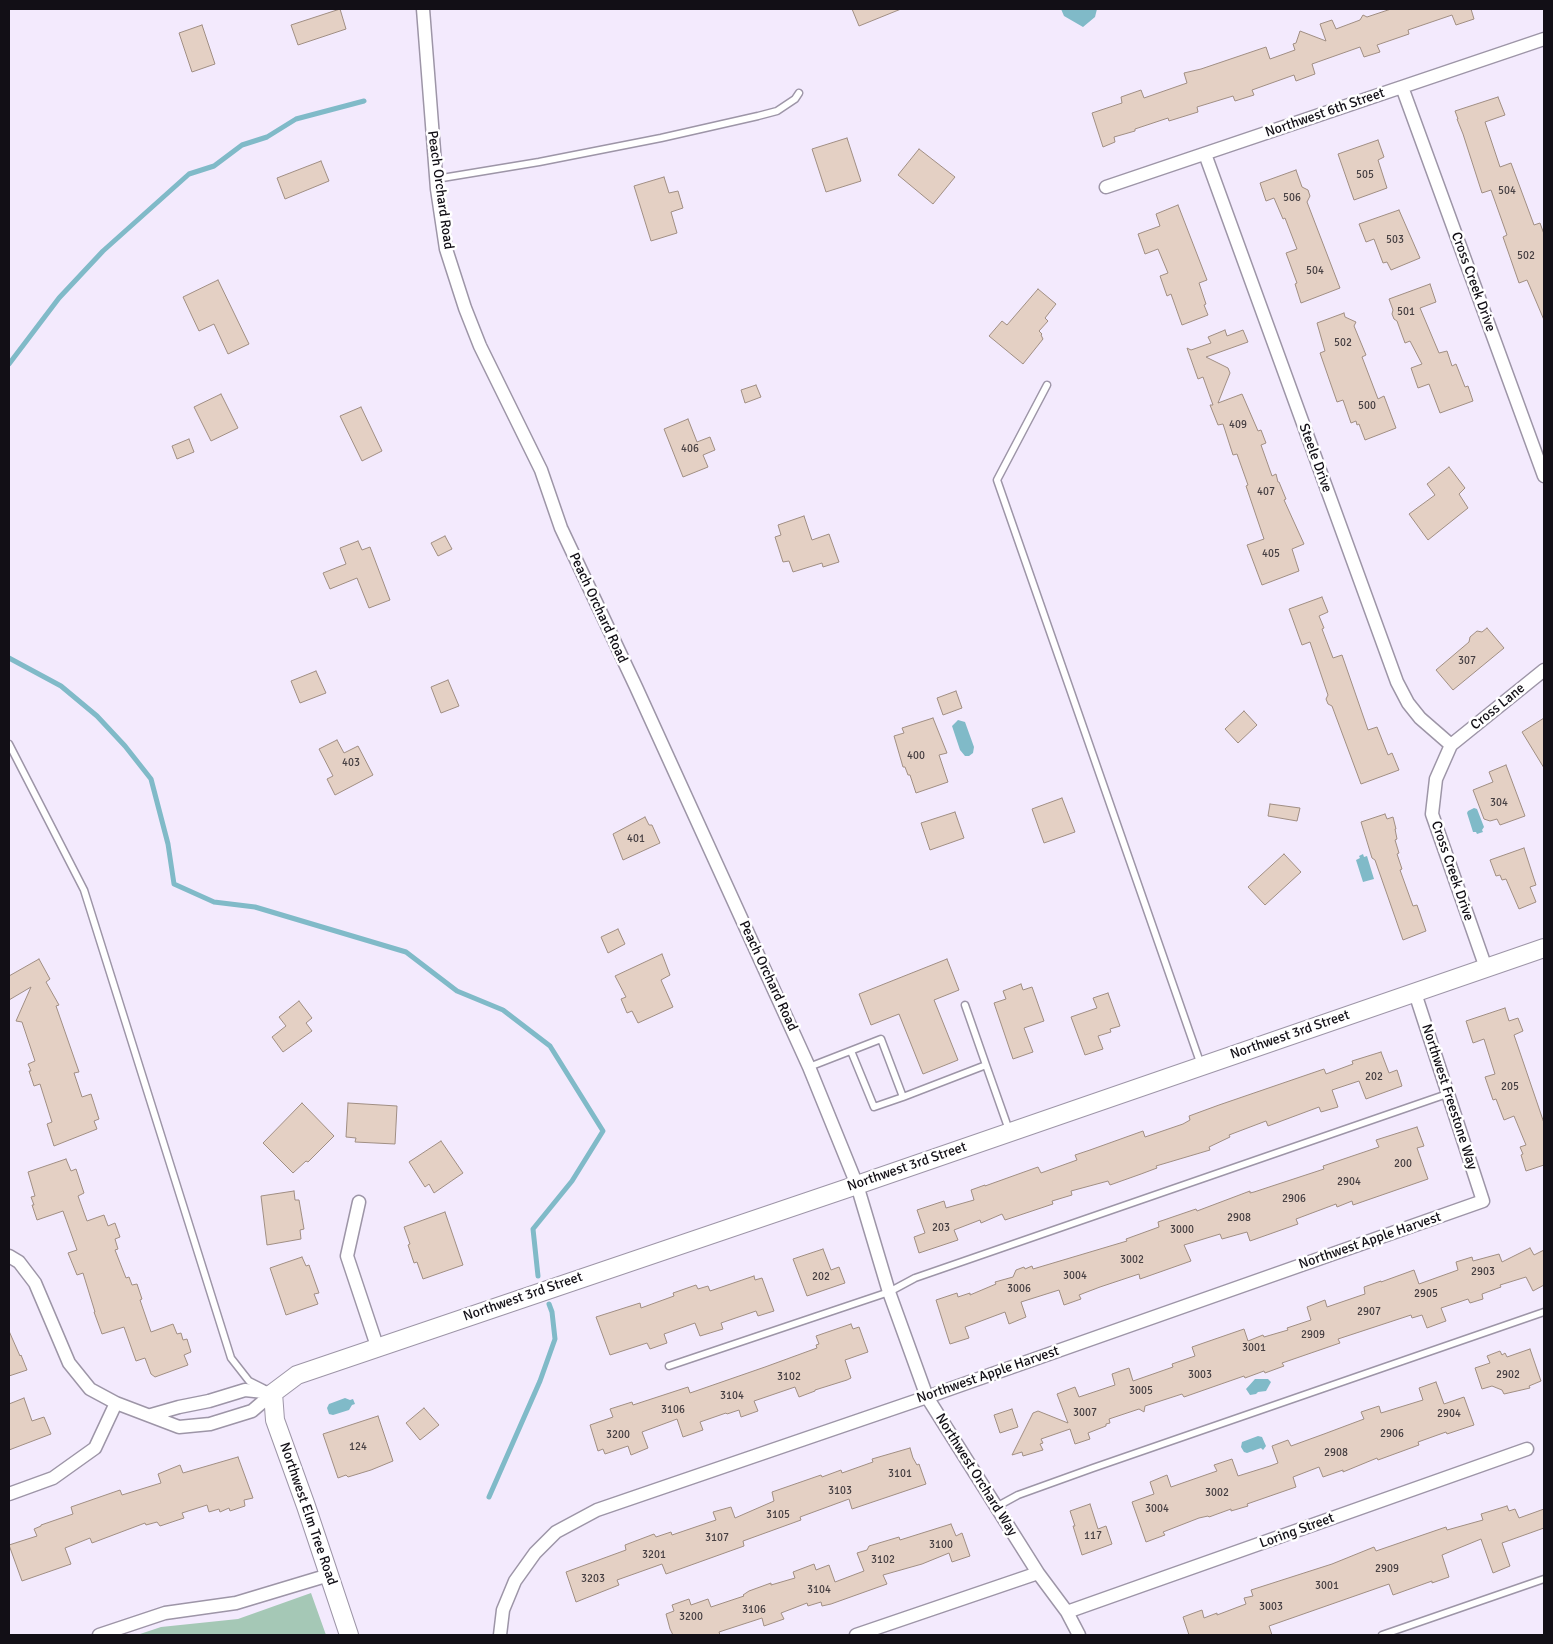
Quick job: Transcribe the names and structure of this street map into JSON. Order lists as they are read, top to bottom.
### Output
{
  "streets": {
    "street": [
      "Northwest 6th Street",
      "Peach Orchard Road",
      "Cross Creek Drive",
      "Steele Drive",
      "Cross Lane",
      "Northwest 3rd Street",
      "Northwest Freestone Way",
      "Northwest Apple Harvest",
      "Northwest Orchard Way",
      "Northwest Elm Tree Road",
      "Loring Street"
    ]
  },
  "crossings": [
    ["Northwest 6th Street", "Cross Creek Drive"],
    ["Northwest 6th Street", "Steele Drive"],
    ["Peach Orchard Road", "Northwest 3rd Street"],
    ["Peach Orchard Road", "Northwest Orchard Way"],
    ["Cross Creek Drive", "Steele Drive"],
    ["Cross Creek Drive", "Cross Lane"],
    ["Cross Creek Drive", "Northwest 3rd Street"],
    ["Steele Drive", "Cross Lane"],
    ["Northwest 3rd Street", "Northwest Freestone Way"],
    ["Northwest 3rd Street", "Northwest Orchard Way"],
    ["Northwest 3rd Street", "Northwest Elm Tree Road"],
    ["Northwest Freestone Way", "Northwest Apple Harvest"],
    ["Northwest Apple Harvest", "Northwest Orchard Way"],
    ["Northwest Orchard Way", "Loring Street"]
  ],
  "house_numbers": [
    "505",
    "504",
    "506",
    "503",
    "502",
    "504",
    "501",
    "502",
    "500",
    "409",
    "406",
    "407",
    "405",
    "307",
    "400",
    "403",
    "304",
    "401",
    "202",
    "205",
    "200",
    "2904",
    "2906",
    "2908",
    "203",
    "3000",
    "3002",
    "2903",
    "3004",
    "202",
    "3006",
    "2905",
    "2907",
    "2909",
    "3001",
    "3003",
    "2902",
    "3102",
    "3005",
    "3104",
    "3106",
    "3007",
    "2904",
    "2906",
    "3200",
    "124",
    "2908",
    "3101",
    "3103",
    "3002",
    "3004",
    "3105",
    "117",
    "3107",
    "3100",
    "3201",
    "3102",
    "2909",
    "3203",
    "3001",
    "3104",
    "3003",
    "3106",
    "3200"
  ]
}
